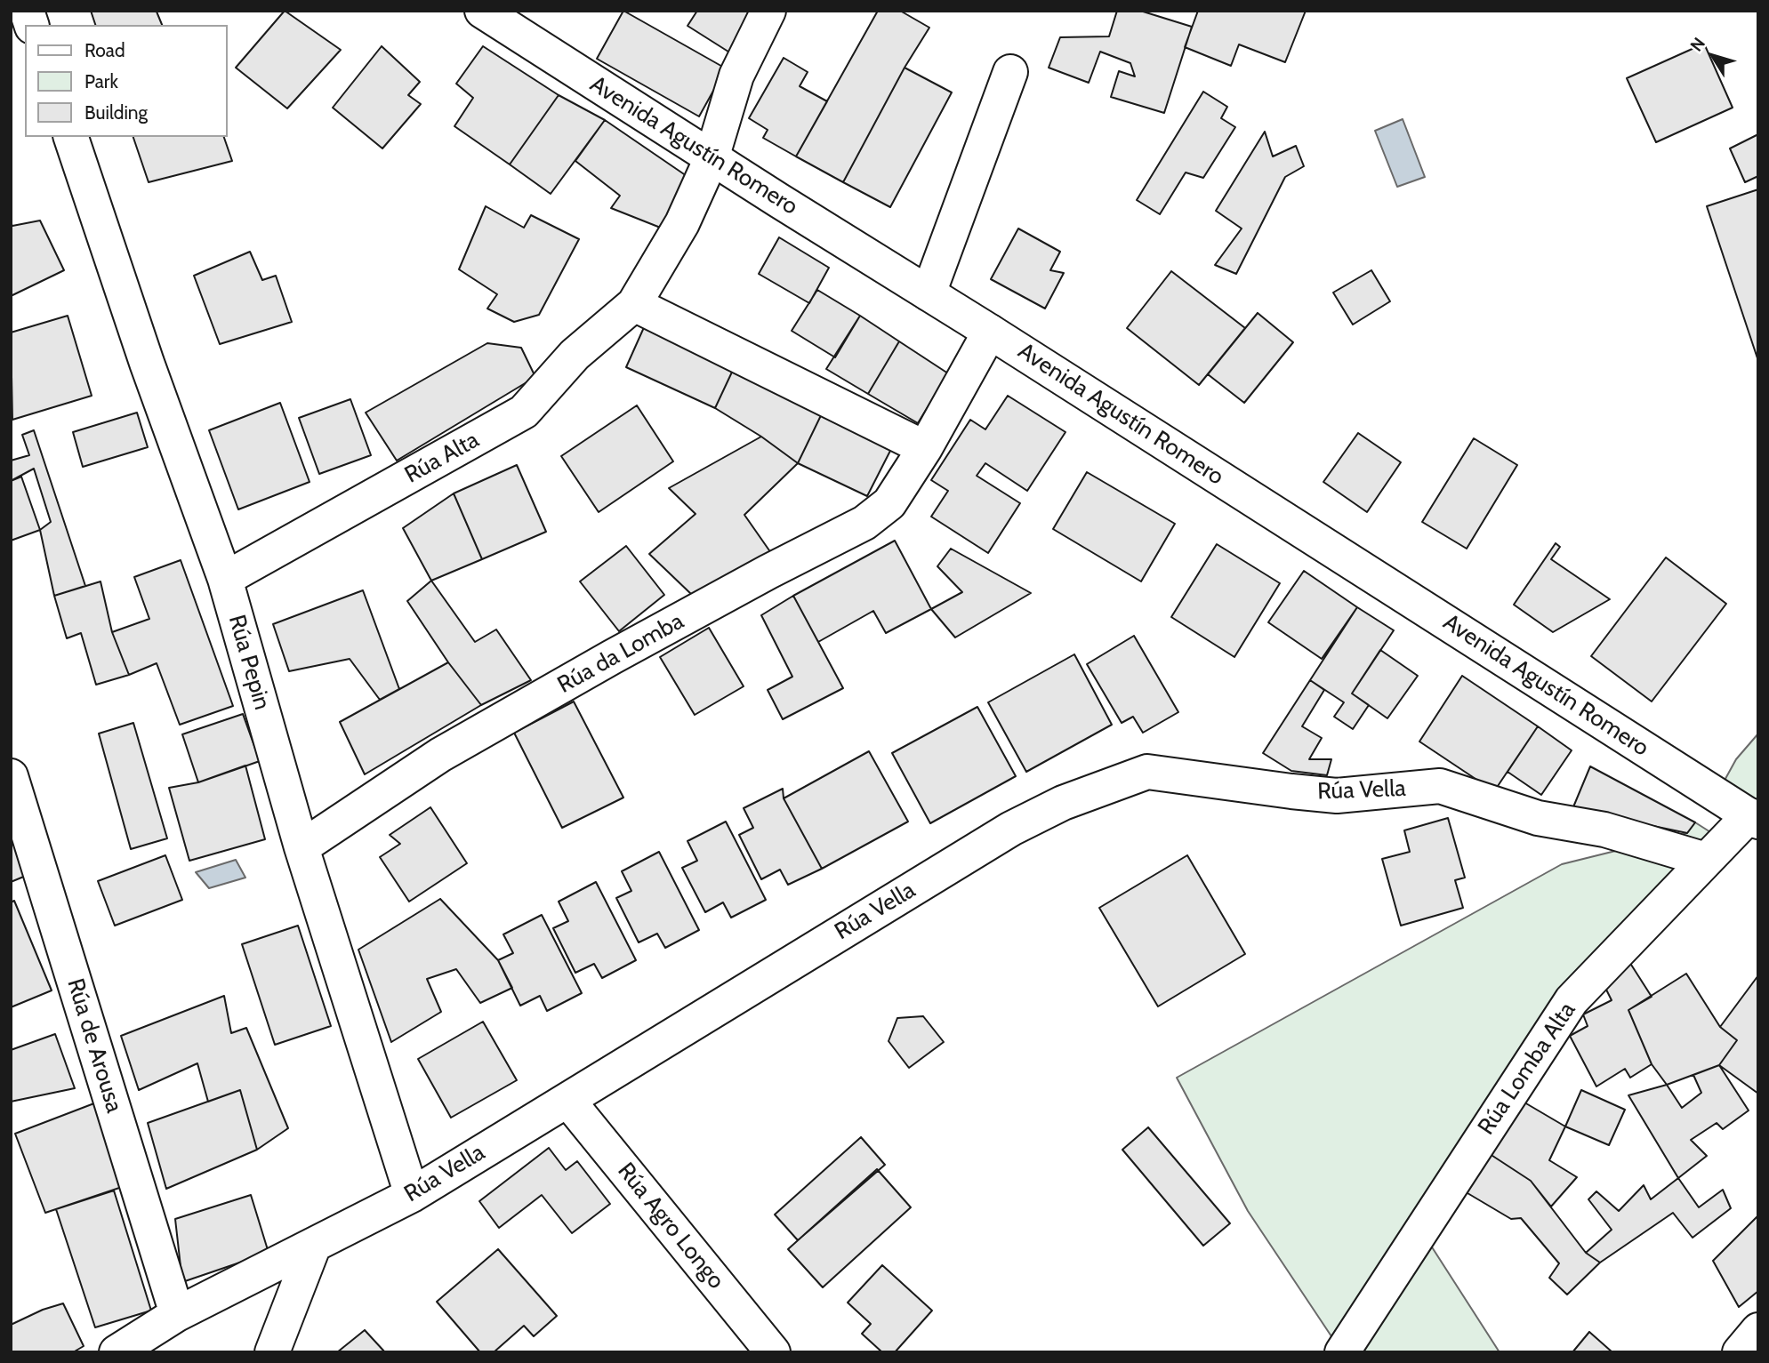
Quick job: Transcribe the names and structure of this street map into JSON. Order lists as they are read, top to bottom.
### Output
{
  "streets": {
    "street": [
      "Avenida Agustín Romero",
      "Rúa Alta",
      "Rúa da Lomba",
      "Rúa Pepin",
      "Rúa Vella",
      "Rúa de Arousa",
      "Rúa Lomba Alta",
      "Rúa Agro Longo"
    ]
  },
  "crossings": [
    ["Avenida Agustín Romero", "Rúa da Lomba"],
    ["Avenida Agustín Romero", "Rúa Lomba Alta"],
    ["Rúa Alta", "Rúa Pepin"],
    ["Rúa da Lomba", "Rúa Pepin"],
    ["Rúa Pepin", "Rúa Vella"],
    ["Rúa Vella", "Rúa de Arousa"],
    ["Rúa Vella", "Rúa Lomba Alta"],
    ["Rúa Vella", "Rúa Agro Longo"]
  ],
  "legend": ["Road", "Park", "Building"],
  "north": "top left"
}
